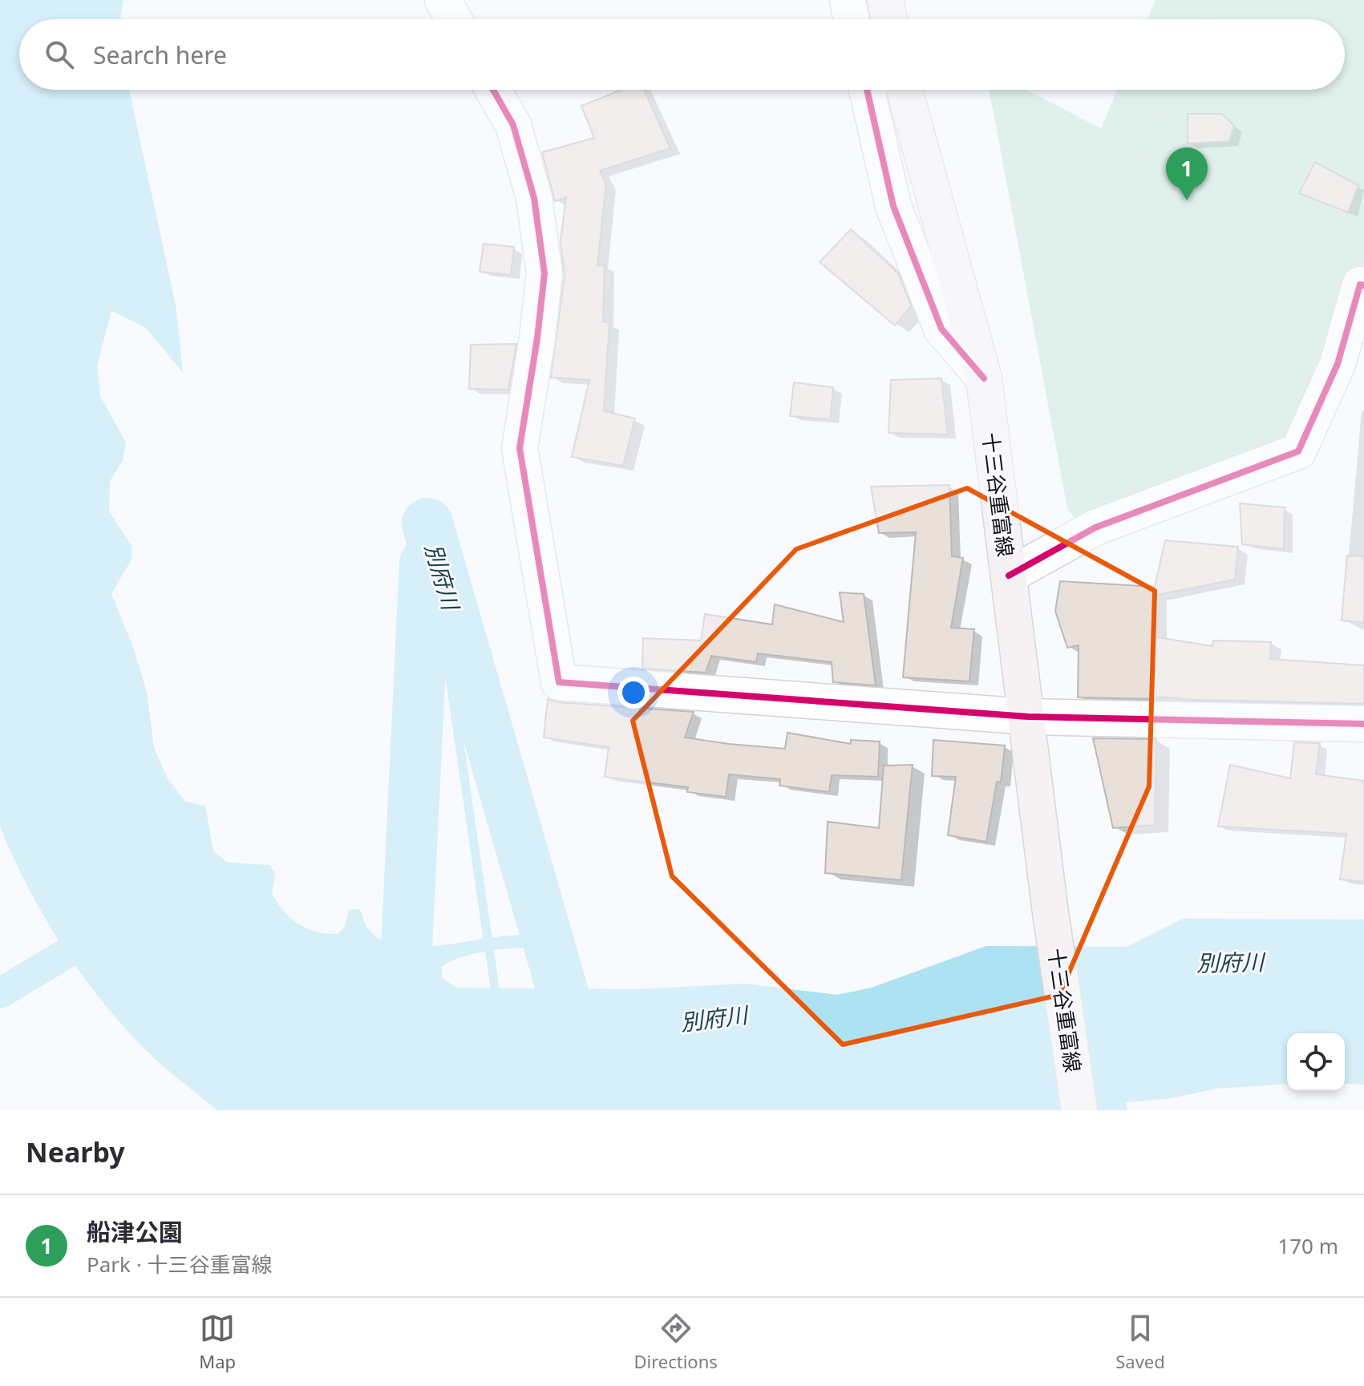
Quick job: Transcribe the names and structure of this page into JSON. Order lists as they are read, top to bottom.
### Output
{
  "streets": {
    "main road": ["十三谷重富線"]
  },
  "water": ["別府川"],
  "page": {
    "search": "Search here",
    "pins": "1",
    "heading": "Nearby",
    "list": [
      {
        "mark": "1",
        "name": "船津公園",
        "note": "Park · 十三谷重富線",
        "value": "170 m"
      }
    ],
    "nav": ["Map", "Directions", "Saved"]
  }
}
